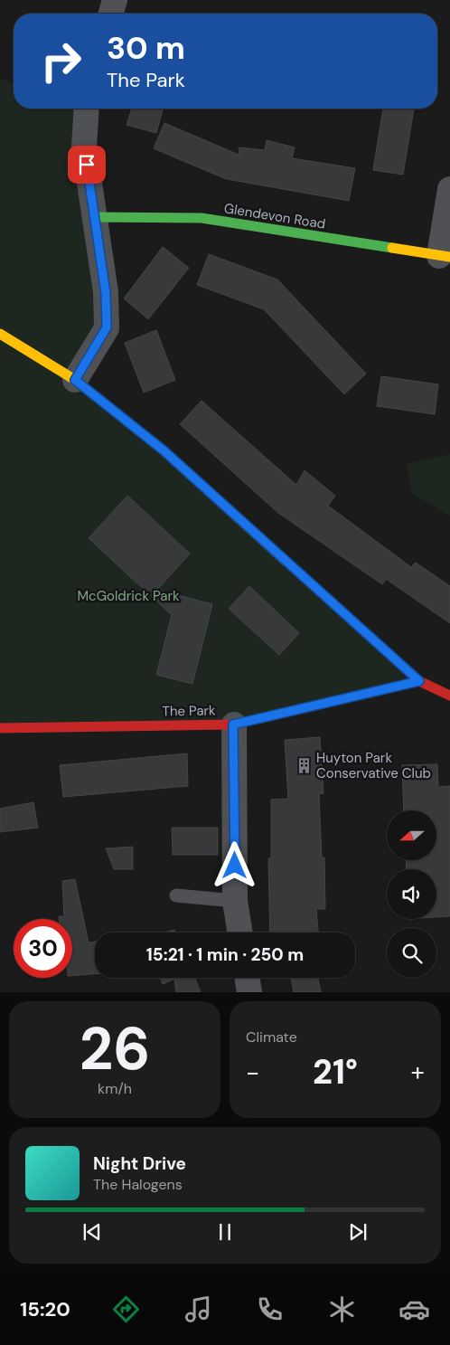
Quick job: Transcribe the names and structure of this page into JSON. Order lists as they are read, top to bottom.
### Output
{
  "streets": {
    "street": ["Glendevon Road", "The Park"]
  },
  "parks": ["McGoldrick Park"],
  "places": {
    "building": ["Huyton Park Conservative Club"]
  },
  "north": "left",
  "page": {
    "turn": ["30 m", "The Park"],
    "limit": "30",
    "trip": "15:21 · 1 min · 250 m",
    "tile": [
      ["26", "km/h"],
      "Climate"
    ],
    "heat": ["−", "21°", "+"],
    "song": ["Night Drive", "The Halogens"],
    "tabs": "15:20"
  }
}
